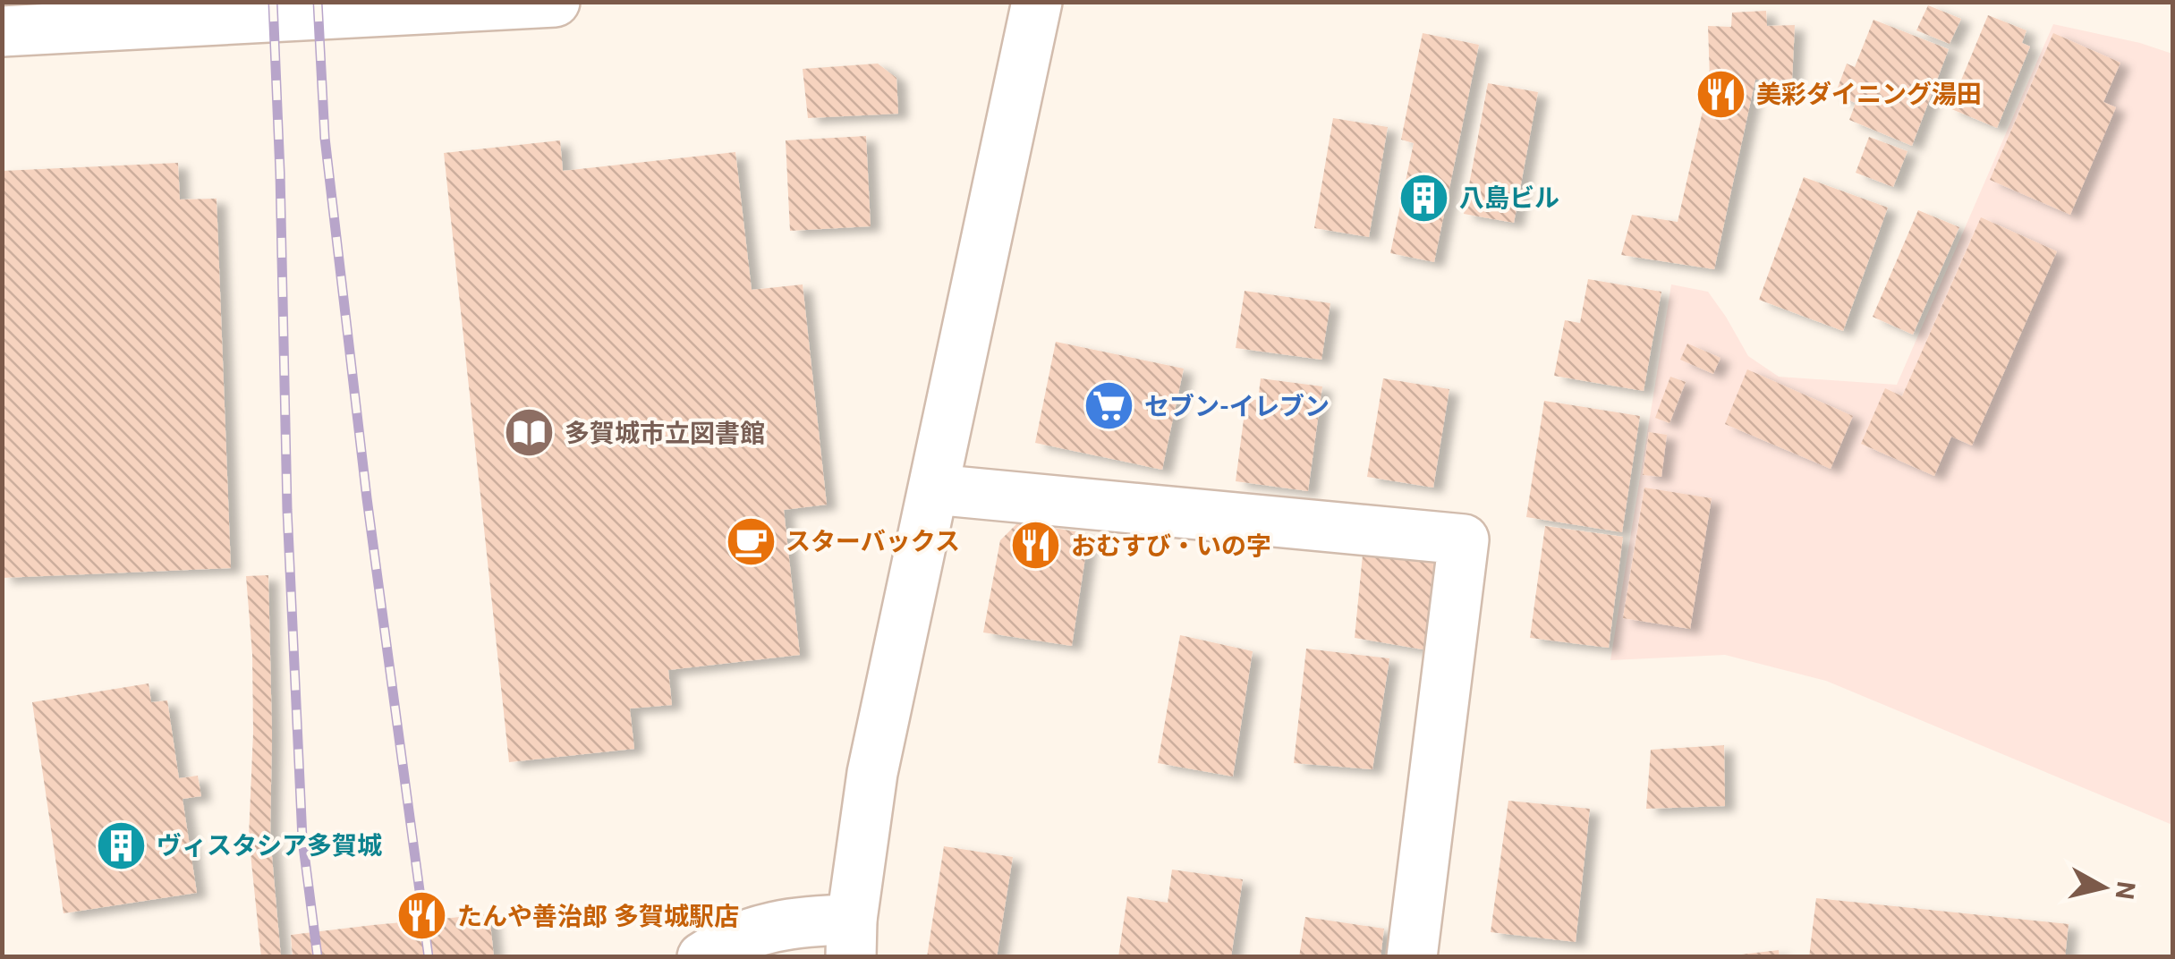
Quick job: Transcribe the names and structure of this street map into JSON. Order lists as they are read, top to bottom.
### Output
{
  "places": {
    "restaurant": ["美彩ダイニング湯田", "おむすび・いの字", "たんや善治郎 多賀城駅店"],
    "building": ["八島ビル", "ヴィスタシア多賀城"],
    "supermarket": ["セブン-イレブン"],
    "library": ["多賀城市立図書館"],
    "cafe": ["スターバックス"]
  },
  "north": "right"
}
